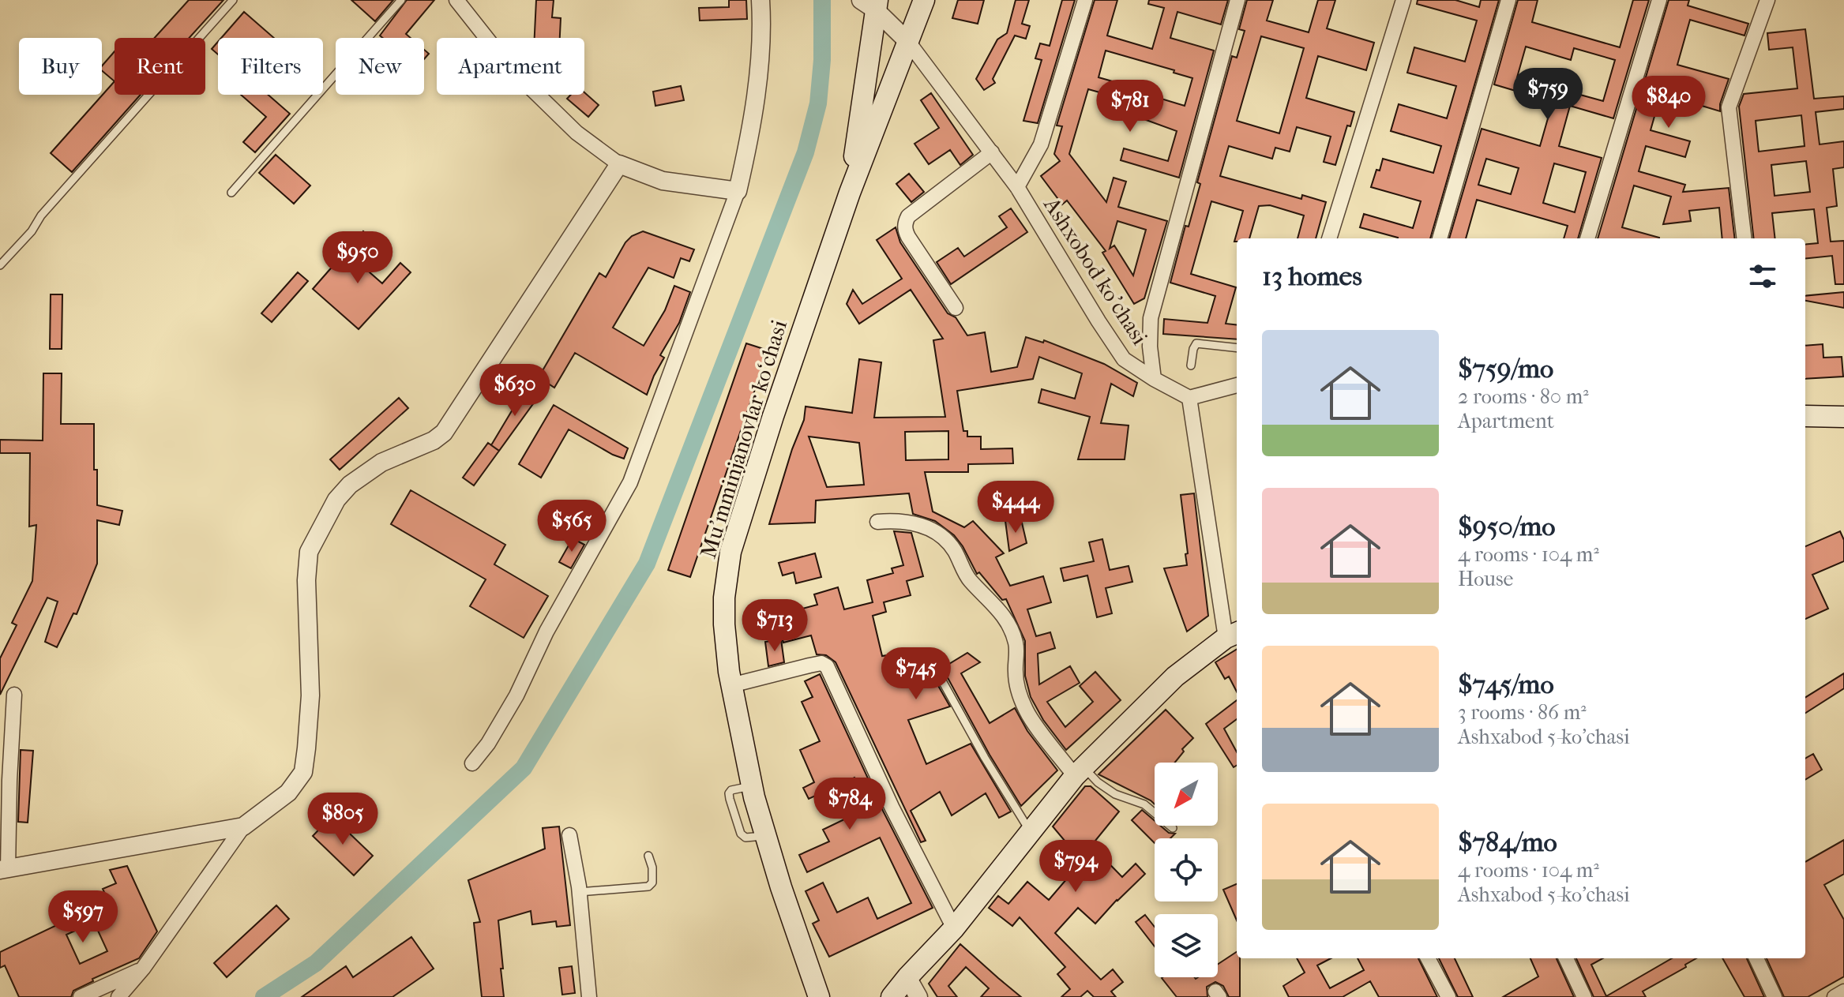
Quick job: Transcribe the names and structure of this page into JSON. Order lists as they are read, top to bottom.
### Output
{
  "streets": {
    "main road": ["Mu’mminjanovlar ko‘chasi"],
    "street": ["Ashxobod ko'chasi"]
  },
  "crossings": [
    ["Ashxobod ko'chasi", "Mu’mminjanovlar ko‘chasi"]
  ],
  "north": "bottom left",
  "page": {
    "chip": [
      "Buy",
      "Rent",
      "Filters",
      "New",
      "Apartment"
    ],
    "price": [
      "$759",
      "$840",
      "$781",
      "$950",
      "$630",
      "$444",
      "$565",
      "$713",
      "$745",
      "$784",
      "$805",
      "$794",
      "$597"
    ],
    "heading": "13 homes",
    "list": [
      {
        "name": "$759/mo",
        "note": "2 rooms · 80 m² · Apartment"
      },
      {
        "name": "$950/mo",
        "note": "4 rooms · 104 m² · House"
      },
      {
        "name": "$745/mo",
        "note": "3 rooms · 86 m² · Ashxabod 5-ko'chasi"
      },
      {
        "name": "$784/mo",
        "note": "4 rooms · 104 m² · Ashxabod 5-ko'chasi"
      }
    ]
  }
}
